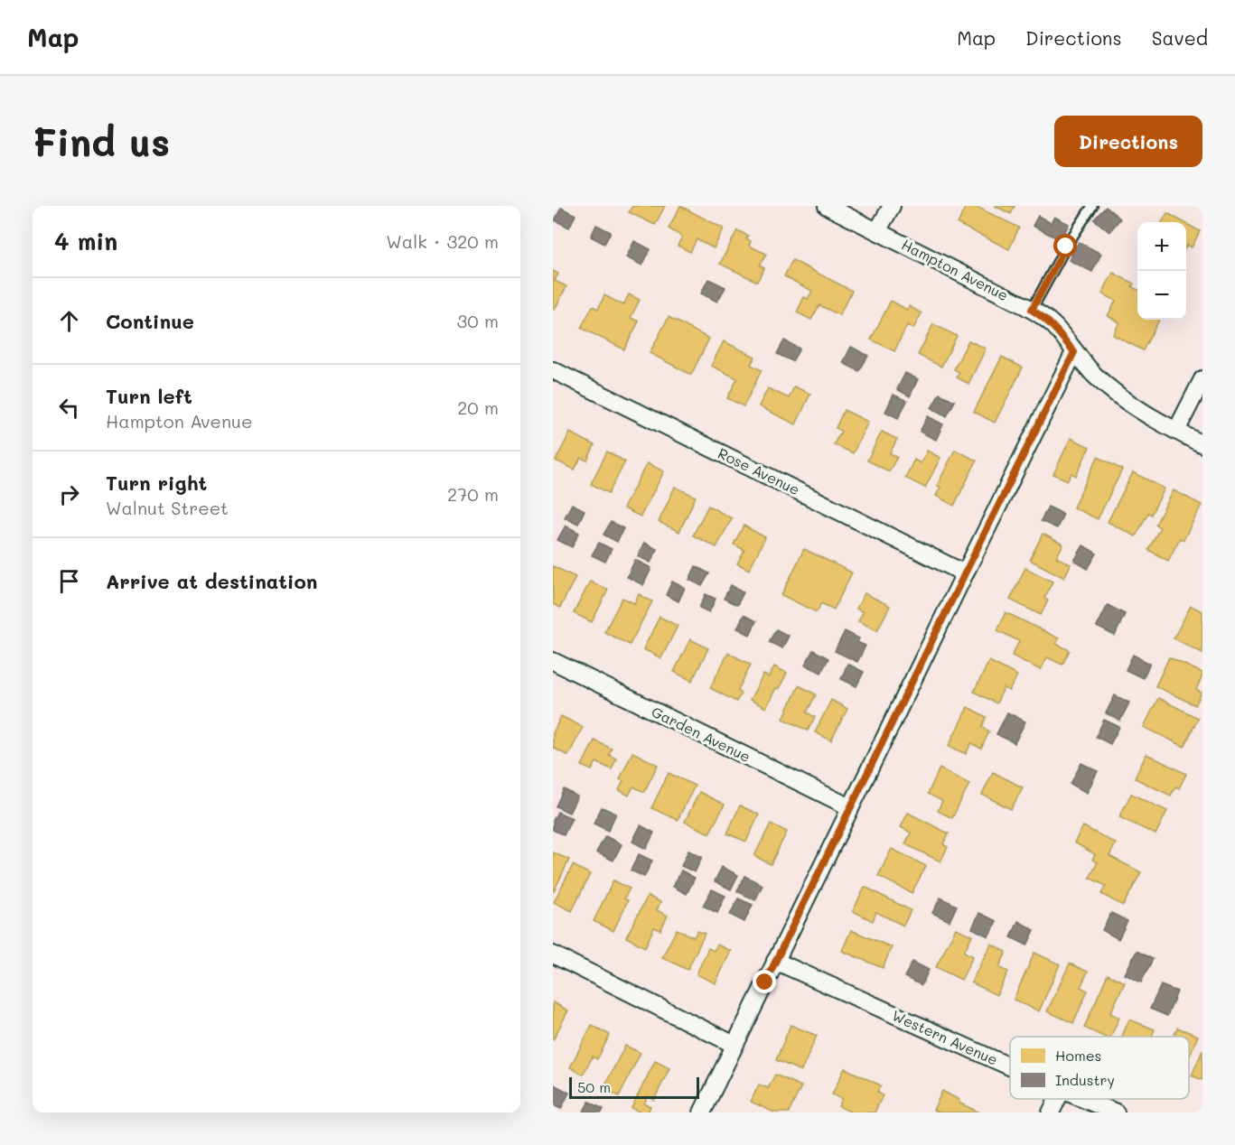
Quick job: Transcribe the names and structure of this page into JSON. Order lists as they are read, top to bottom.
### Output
{
  "streets": {
    "street": [
      "Hampton Avenue",
      "Rose Avenue",
      "Garden Avenue",
      "Western Avenue"
    ]
  },
  "legend": ["Homes", "Industry"],
  "scale_bar": "50 m",
  "page": {
    "header": "Map",
    "nav": ["Map", "Directions", "Saved"],
    "buttons": "Directions",
    "title": "Find us",
    "heading": ["4 min", "Walk · 320 m"],
    "map_buttons": ["+", "−"],
    "list": [
      ["Continue", "30 m"],
      ["Turn left", "Hampton Avenue", "20 m"],
      ["Turn right", "Walnut Street", "270 m"],
      "Arrive at destination"
    ],
    "scale": "50 m"
  }
}
